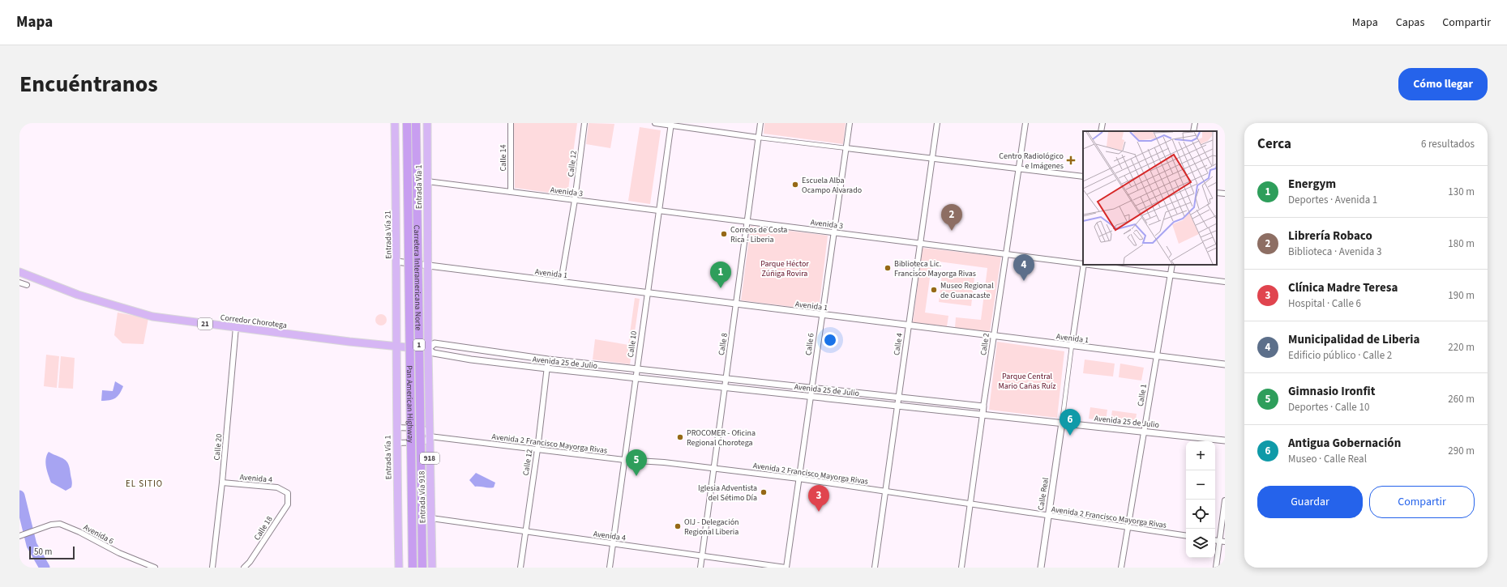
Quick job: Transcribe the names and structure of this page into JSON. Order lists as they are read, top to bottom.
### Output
{
  "streets": {
    "highway": ["Carretera Interamericana Norte", "1", "Pan American Highway"],
    "main road": [
      "Entrada Vía 1",
      "Entrada Vía 21",
      "Corredor Chorotega",
      "21",
      "Avenida 25 de Julio",
      "918",
      "Entrada Vía 918"
    ],
    "street": [
      "Calle 14",
      "Calle 12",
      "Avenida 3",
      "Avenida 1",
      "Calle 10",
      "Calle 8",
      "Calle 6",
      "Calle 4",
      "Calle 2",
      "Calle 1",
      "Avenida 2 Francisco Mayorga Rivas",
      "Calle 20",
      "Avenida 4",
      "Calle Real",
      "Calle 18",
      "Avenida 6"
    ]
  },
  "crossings": [
    ["Calle 14", "Avenida 3"],
    ["Calle 12", "Avenida 3"],
    ["Calle 12", "Avenida 1"],
    ["Calle 12", "Avenida 25 de Julio"],
    ["Calle 12", "Avenida 2 Francisco Mayorga Rivas"],
    ["Calle 12", "Avenida 4"],
    ["Entrada Vía 1", "Avenida 3"],
    ["Entrada Vía 1", "Entrada Vía 21"],
    ["Entrada Vía 1", "Avenida 1"],
    ["Entrada Vía 1", "Corredor Chorotega"],
    ["Entrada Vía 1", "Avenida 25 de Julio"],
    ["Entrada Vía 1", "Entrada Vía 918"],
    ["Avenida 3", "Calle 10"],
    ["Avenida 3", "Calle 8"],
    ["Avenida 3", "Calle 6"],
    ["Avenida 3", "Calle 4"],
    ["Avenida 3", "Calle 2"],
    ["Avenida 3", "Calle 1"],
    ["Entrada Vía 21", "Avenida 1"],
    ["Entrada Vía 21", "Corredor Chorotega"],
    ["Entrada Vía 21", "Avenida 25 de Julio"],
    ["Avenida 1", "Calle 10"],
    ["Avenida 1", "Calle 8"],
    ["Avenida 1", "Calle 6"],
    ["Avenida 1", "Calle 4"],
    ["Avenida 1", "Calle 2"],
    ["Avenida 1", "Calle 1"],
    ["Corredor Chorotega", "Avenida 25 de Julio"],
    ["Corredor Chorotega", "Calle 20"],
    ["Calle 10", "Avenida 25 de Julio"],
    ["Calle 10", "Avenida 2 Francisco Mayorga Rivas"],
    ["Calle 10", "Avenida 4"],
    ["Calle 8", "Avenida 25 de Julio"],
    ["Calle 8", "Avenida 2 Francisco Mayorga Rivas"],
    ["Calle 8", "Avenida 4"],
    ["Calle 6", "Avenida 25 de Julio"],
    ["Calle 6", "Avenida 2 Francisco Mayorga Rivas"],
    ["Calle 6", "Avenida 4"],
    ["Calle 4", "Avenida 25 de Julio"],
    ["Calle 4", "Avenida 2 Francisco Mayorga Rivas"],
    ["Calle 2", "Avenida 25 de Julio"],
    ["Calle 2", "Avenida 2 Francisco Mayorga Rivas"],
    ["Avenida 25 de Julio", "Calle 1"],
    ["Avenida 25 de Julio", "Calle Real"],
    ["Avenida 25 de Julio", "Entrada Vía 918"],
    ["Calle 1", "Avenida 2 Francisco Mayorga Rivas"],
    ["Avenida 2 Francisco Mayorga Rivas", "Calle Real"],
    ["Avenida 2 Francisco Mayorga Rivas", "Entrada Vía 918"],
    ["Calle 20", "Avenida 4"],
    ["Avenida 4", "Entrada Vía 918"],
    ["Avenida 4", "Calle 18"]
  ],
  "districts": ["EL SITIO"],
  "parks": ["Parque Héctor Zúñiga Rovira", "Parque Central Mario Cañas Ruíz"],
  "places": {
    "health": ["Centro Radiológico e Imágenes"],
    "other": [
      "Escuela Alba Ocampo Alvarado",
      "Correos de Costa Rica - Liberia",
      "Biblioteca Lic. Francisco Mayorga Rivas",
      "Museo Regional de Guanacaste",
      "PROCOMER - Oficina Regional Chorotega",
      "Iglesia Adventista del Sétimo Día",
      "OIJ - Delegación Regional Liberia"
    ]
  },
  "scale_bar": "50 m",
  "page": {
    "header": "Mapa",
    "nav": ["Mapa", "Capas", "Compartir"],
    "title": "Encuéntranos",
    "buttons": [
      "Cómo llegar",
      ["Guardar", "Compartir"]
    ],
    "heading": ["Cerca", "6 resultados"],
    "list": [
      {
        "mark": "1",
        "name": "Energym",
        "note": "Deportes · Avenida 1",
        "value": "130 m"
      },
      {
        "mark": "2",
        "name": "Librería Robaco",
        "note": "Biblioteca · Avenida 3",
        "value": "180 m"
      },
      {
        "mark": "3",
        "name": "Clínica Madre Teresa",
        "note": "Hospital · Calle 6",
        "value": "190 m"
      },
      {
        "mark": "4",
        "name": "Municipalidad de Liberia",
        "note": "Edificio público · Calle 2",
        "value": "220 m"
      },
      {
        "mark": "5",
        "name": "Gimnasio Ironfit",
        "note": "Deportes · Calle 10",
        "value": "260 m"
      },
      {
        "mark": "6",
        "name": "Antigua Gobernación",
        "note": "Museo · Calle Real",
        "value": "290 m"
      }
    ],
    "pins": [
      "2",
      "4",
      "1",
      "6",
      "5",
      "3"
    ],
    "map_buttons": ["+", "−"],
    "scale": "50 m"
  }
}
